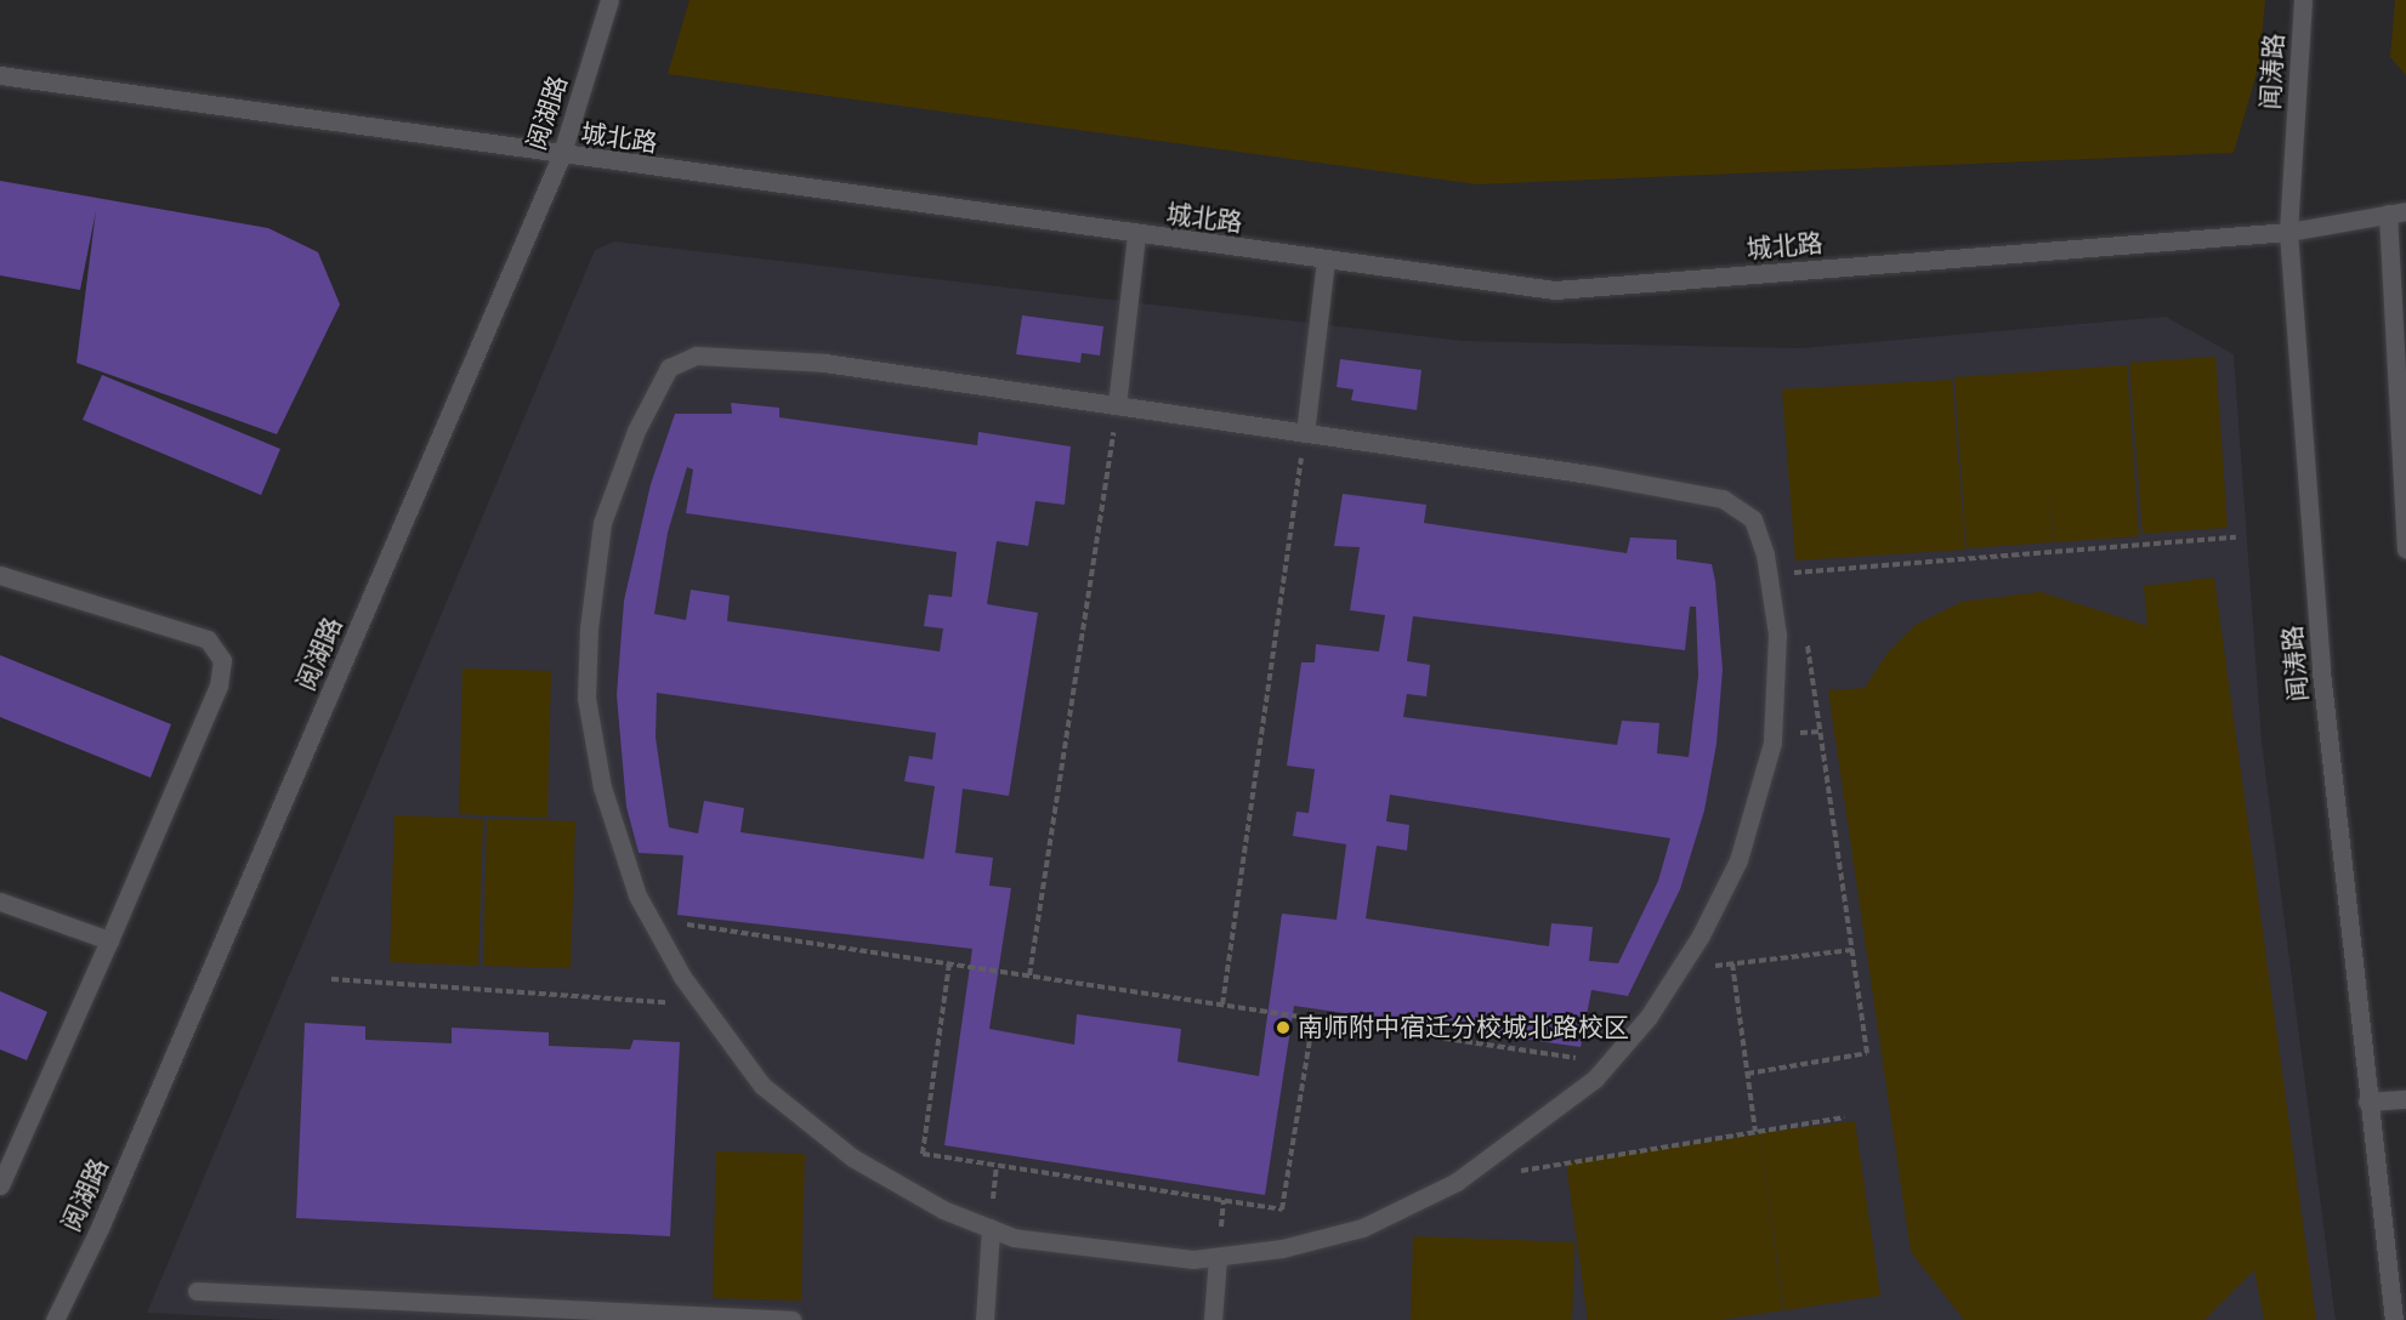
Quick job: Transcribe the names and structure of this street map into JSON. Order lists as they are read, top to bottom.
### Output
{
  "streets": {
    "street": ["闻涛路", "阅湖路", "城北路"]
  },
  "crossings": [
    ["闻涛路", "城北路"],
    ["阅湖路", "城北路"]
  ],
  "places": ["南师附中宿迁分校城北路校区"]
}
